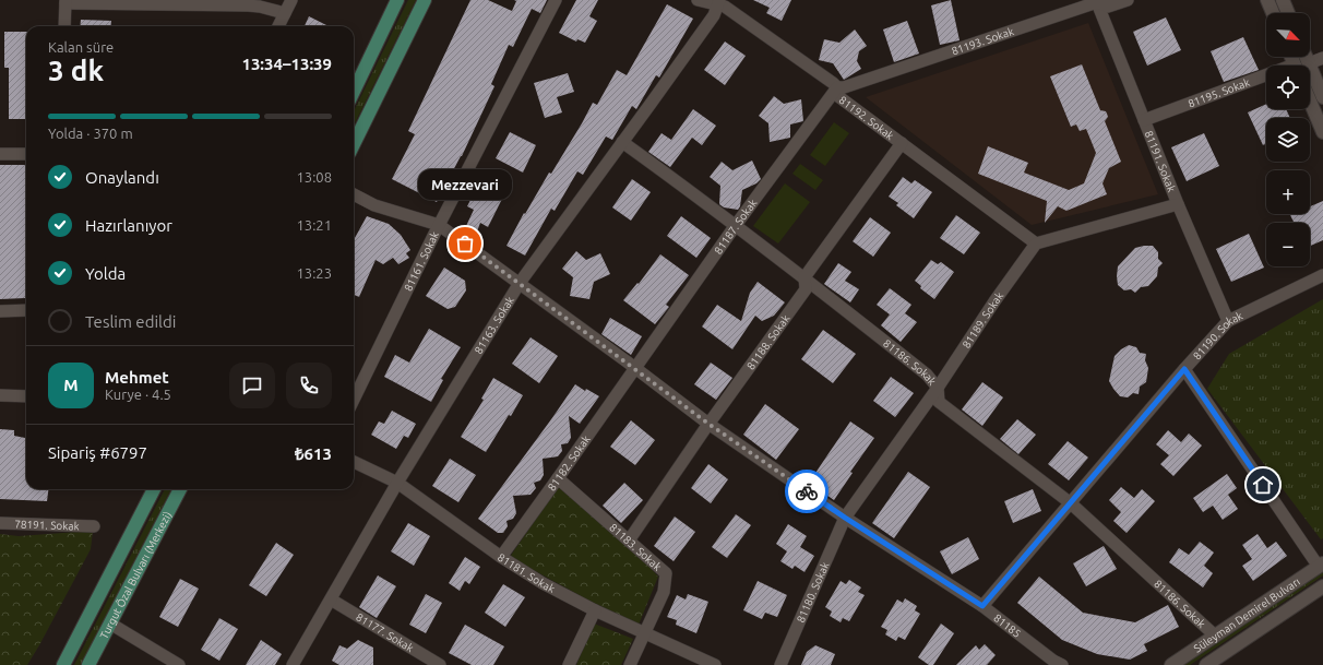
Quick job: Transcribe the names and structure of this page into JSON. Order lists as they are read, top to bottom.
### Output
{
  "streets": {
    "main road": ["Turgut Özal Bulvarı (Merkezi)", "Süleyman Demirel Bulvarı"],
    "street": [
      "81193. Sokak",
      "81195. Sokak",
      "81192. Sokak",
      "81191. Sokak",
      "81187. Sokak",
      "81161. Sokak",
      "81189. Sokak",
      "81163. Sokak",
      "81190. Sokak",
      "81188. Sokak",
      "81186. Sokak",
      "81182. Sokak",
      "78191. Sokak",
      "81183. Sokak",
      "81181. Sokak",
      "81180. Sokak",
      "81185",
      "81177. Sokak"
    ]
  },
  "crossings": [
    ["81193. Sokak", "81192. Sokak"],
    ["81193. Sokak", "81191. Sokak"],
    ["81193. Sokak", "81187. Sokak"],
    ["81195. Sokak", "81191. Sokak"],
    ["81192. Sokak", "81187. Sokak"],
    ["81192. Sokak", "81189. Sokak"],
    ["81192. Sokak", "81163. Sokak"],
    ["81192. Sokak", "81188. Sokak"],
    ["81191. Sokak", "81190. Sokak"],
    ["81187. Sokak", "81186. Sokak"],
    ["81187. Sokak", "81182. Sokak"],
    ["81187. Sokak", "81185"],
    ["81161. Sokak", "81185"],
    ["81189. Sokak", "81186. Sokak"],
    ["81189. Sokak", "81180. Sokak"],
    ["81189. Sokak", "81185"],
    ["81163. Sokak", "81186. Sokak"],
    ["81163. Sokak", "81181. Sokak"],
    ["81163. Sokak", "81185"],
    ["81163. Sokak", "81177. Sokak"],
    ["81190. Sokak", "81186. Sokak"],
    ["81190. Sokak", "81185"],
    ["81188. Sokak", "81186. Sokak"],
    ["81188. Sokak", "81183. Sokak"],
    ["81188. Sokak", "81185"],
    ["81186. Sokak", "Süleyman Demirel Bulvarı"],
    ["81182. Sokak", "81183. Sokak"],
    ["81182. Sokak", "81181. Sokak"],
    ["81182. Sokak", "81185"],
    ["81183. Sokak", "81181. Sokak"],
    ["81180. Sokak", "81185"]
  ],
  "places": ["Mezzevari"],
  "north": "bottom right",
  "page": {
    "map_buttons": ["+", "−"],
    "heading": ["3 dk", "Kalan süre", "13:34–13:39"],
    "panel": [
      "Mehmet",
      "Kurye · 4.5",
      "Sipariş #6797",
      "₺613"
    ],
    "bar": "Yolda · 370 m",
    "list": [
      ["Onaylandı", "13:08"],
      ["Hazırlanıyor", "13:21"],
      ["Yolda", "13:23"],
      "Teslim edildi"
    ],
    "bubble": "Mezzevari",
    "round": "M"
  }
}
